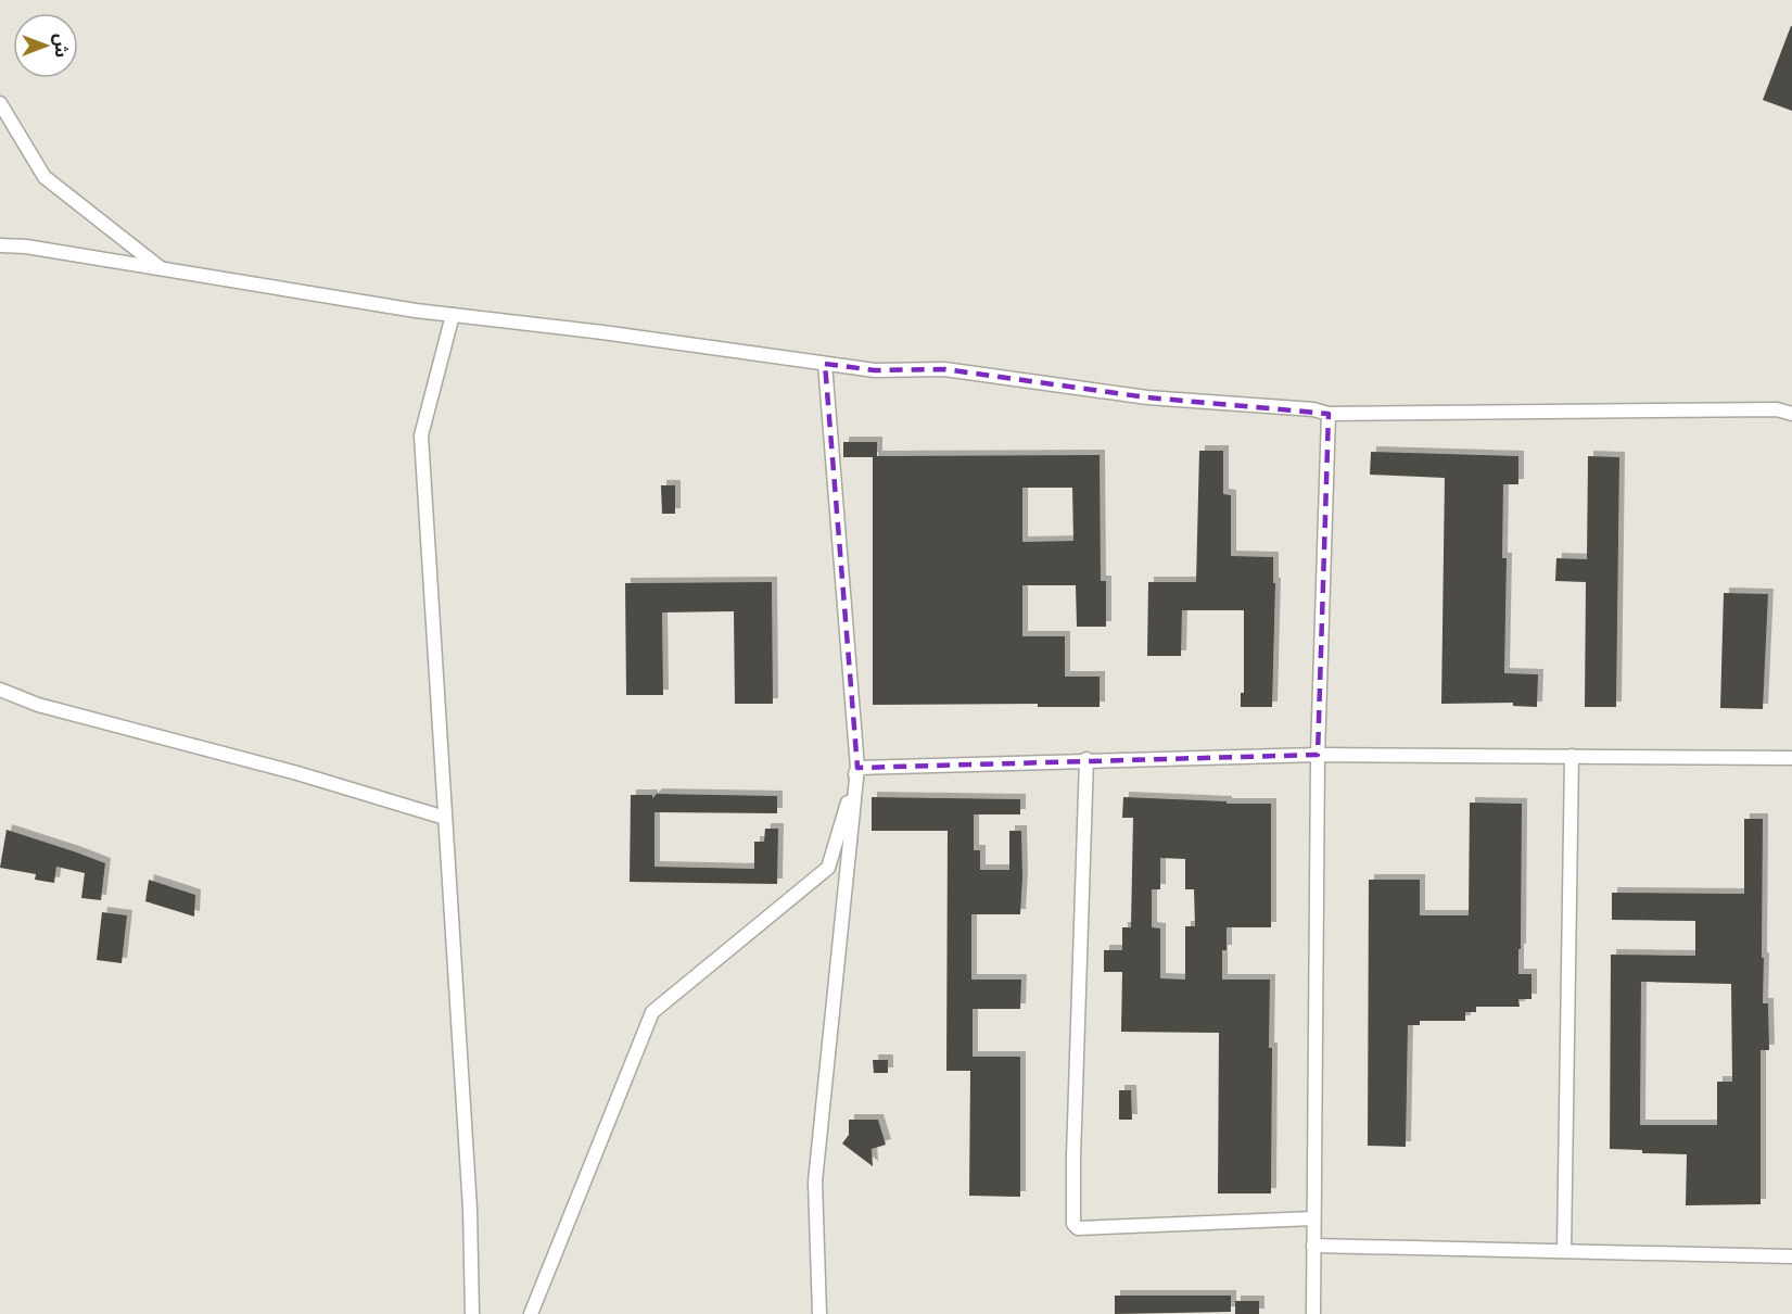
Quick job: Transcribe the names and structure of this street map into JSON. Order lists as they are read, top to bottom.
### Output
{
  "north": "right"
}
